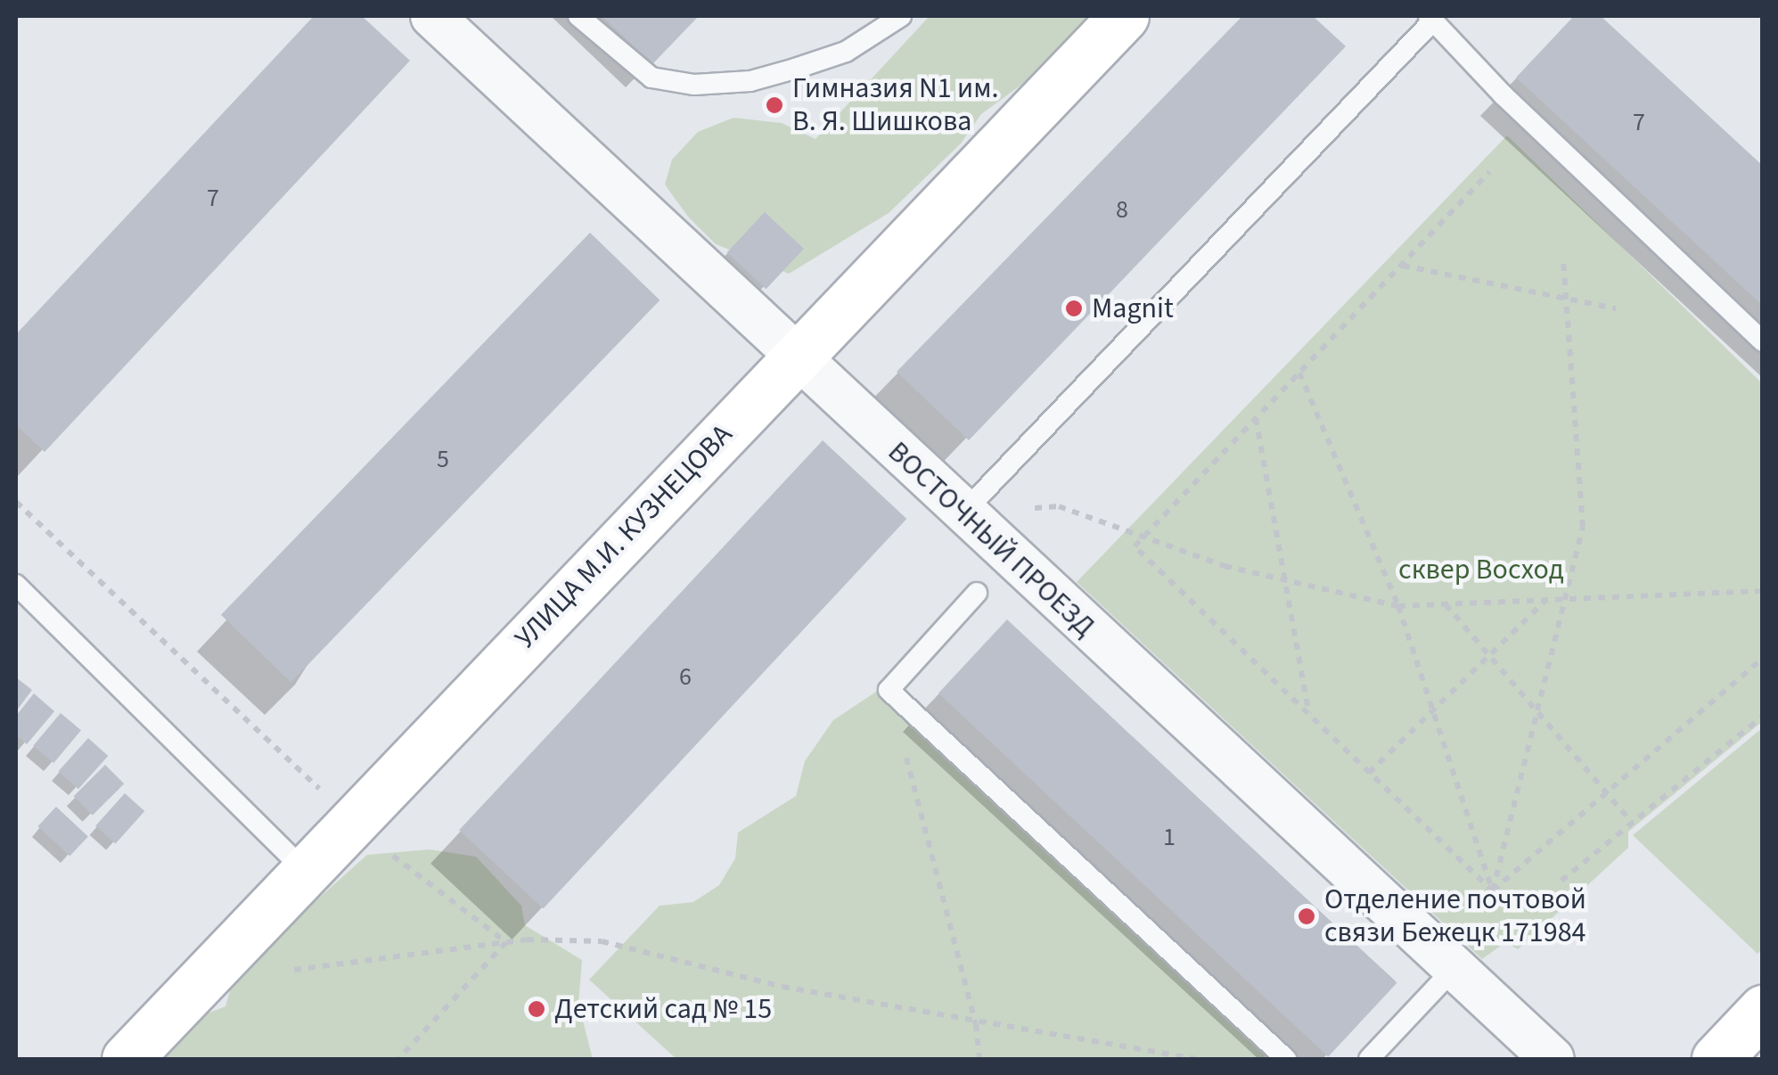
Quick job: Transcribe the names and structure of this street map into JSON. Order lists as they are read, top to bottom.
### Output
{
  "streets": {
    "street": ["УЛИЦА М.И. КУЗНЕЦОВА", "ВОСТОЧНЫЙ ПРОЕЗД"]
  },
  "crossings": [
    ["УЛИЦА М.И. КУЗНЕЦОВА", "ВОСТОЧНЫЙ ПРОЕЗД"]
  ],
  "parks": ["сквер Восход"],
  "places": [
    "Гимназия N1 им. В. Я. Шишкова",
    "Magnit",
    "Отделение почтовой связи Бежецк 171984",
    "Детский сад № 15"
  ],
  "house_numbers": [
    "7",
    "7",
    "8",
    "5",
    "6",
    "1"
  ]
}
